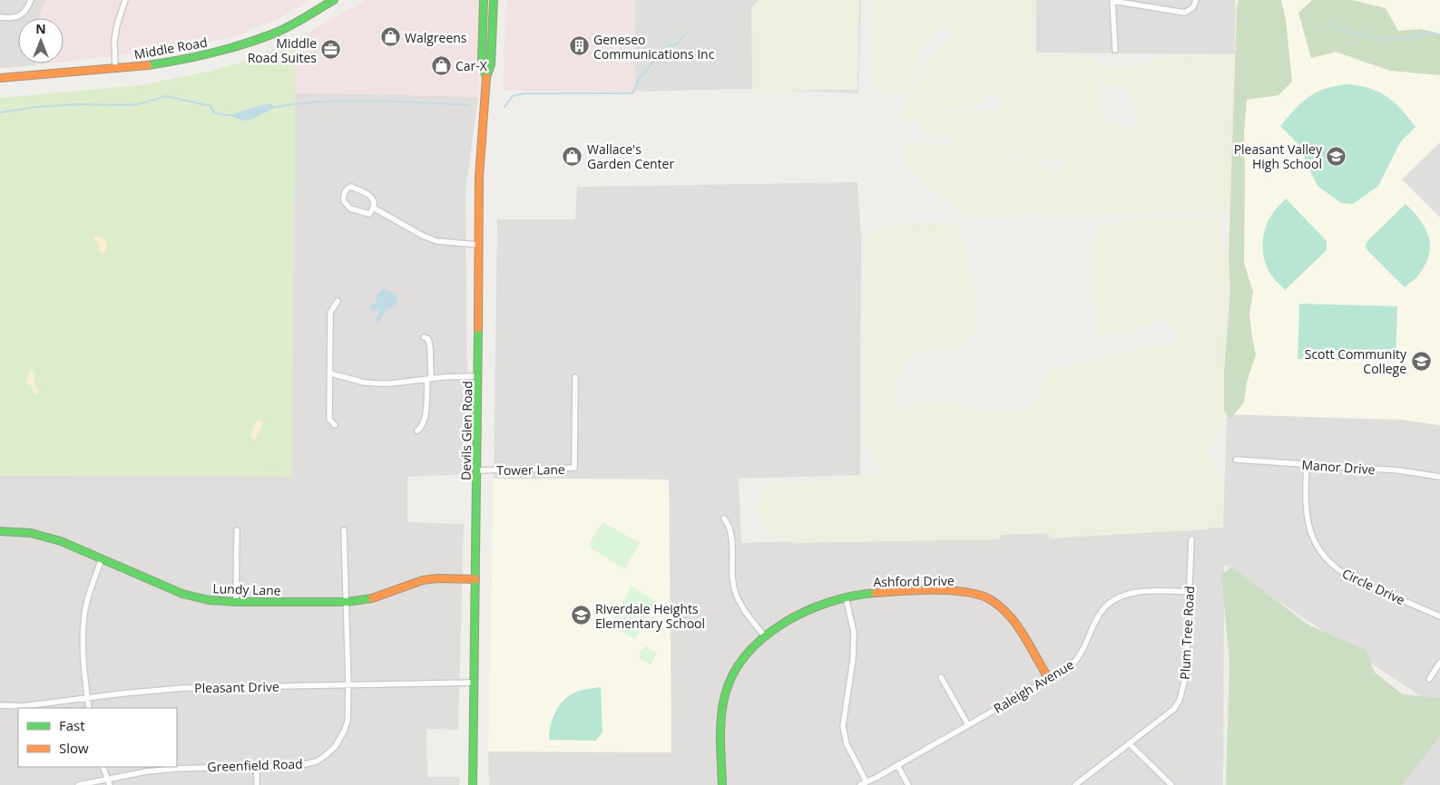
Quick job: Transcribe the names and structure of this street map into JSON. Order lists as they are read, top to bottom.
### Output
{
  "streets": {
    "main road": [
      "Middle Road",
      "Devils Glen Road",
      "Ashford Drive",
      "Lundy Lane"
    ],
    "street": [
      "Manor Drive",
      "Tower Lane",
      "Circle Drive",
      "Plum Tree Road",
      "Raleigh Avenue",
      "Pleasant Drive",
      "Greenfield Road"
    ]
  },
  "crossings": [
    ["Devils Glen Road", "Tower Lane"],
    ["Devils Glen Road", "Lundy Lane"],
    ["Devils Glen Road", "Pleasant Drive"],
    ["Manor Drive", "Circle Drive"],
    ["Ashford Drive", "Raleigh Avenue"],
    ["Lundy Lane", "Greenfield Road"],
    ["Plum Tree Road", "Raleigh Avenue"],
    ["Pleasant Drive", "Greenfield Road"]
  ],
  "places": {
    "shop": ["Walgreens", "Car-X", "Wallace's Garden Center"],
    "building": ["Geneseo Communications Inc"],
    "office": ["Middle Road Suites"],
    "school or university": ["Pleasant Valley High School", "Scott Community College", "Riverdale Heights Elementary School"]
  },
  "legend": ["Fast", "Slow"],
  "north": "top"
}
